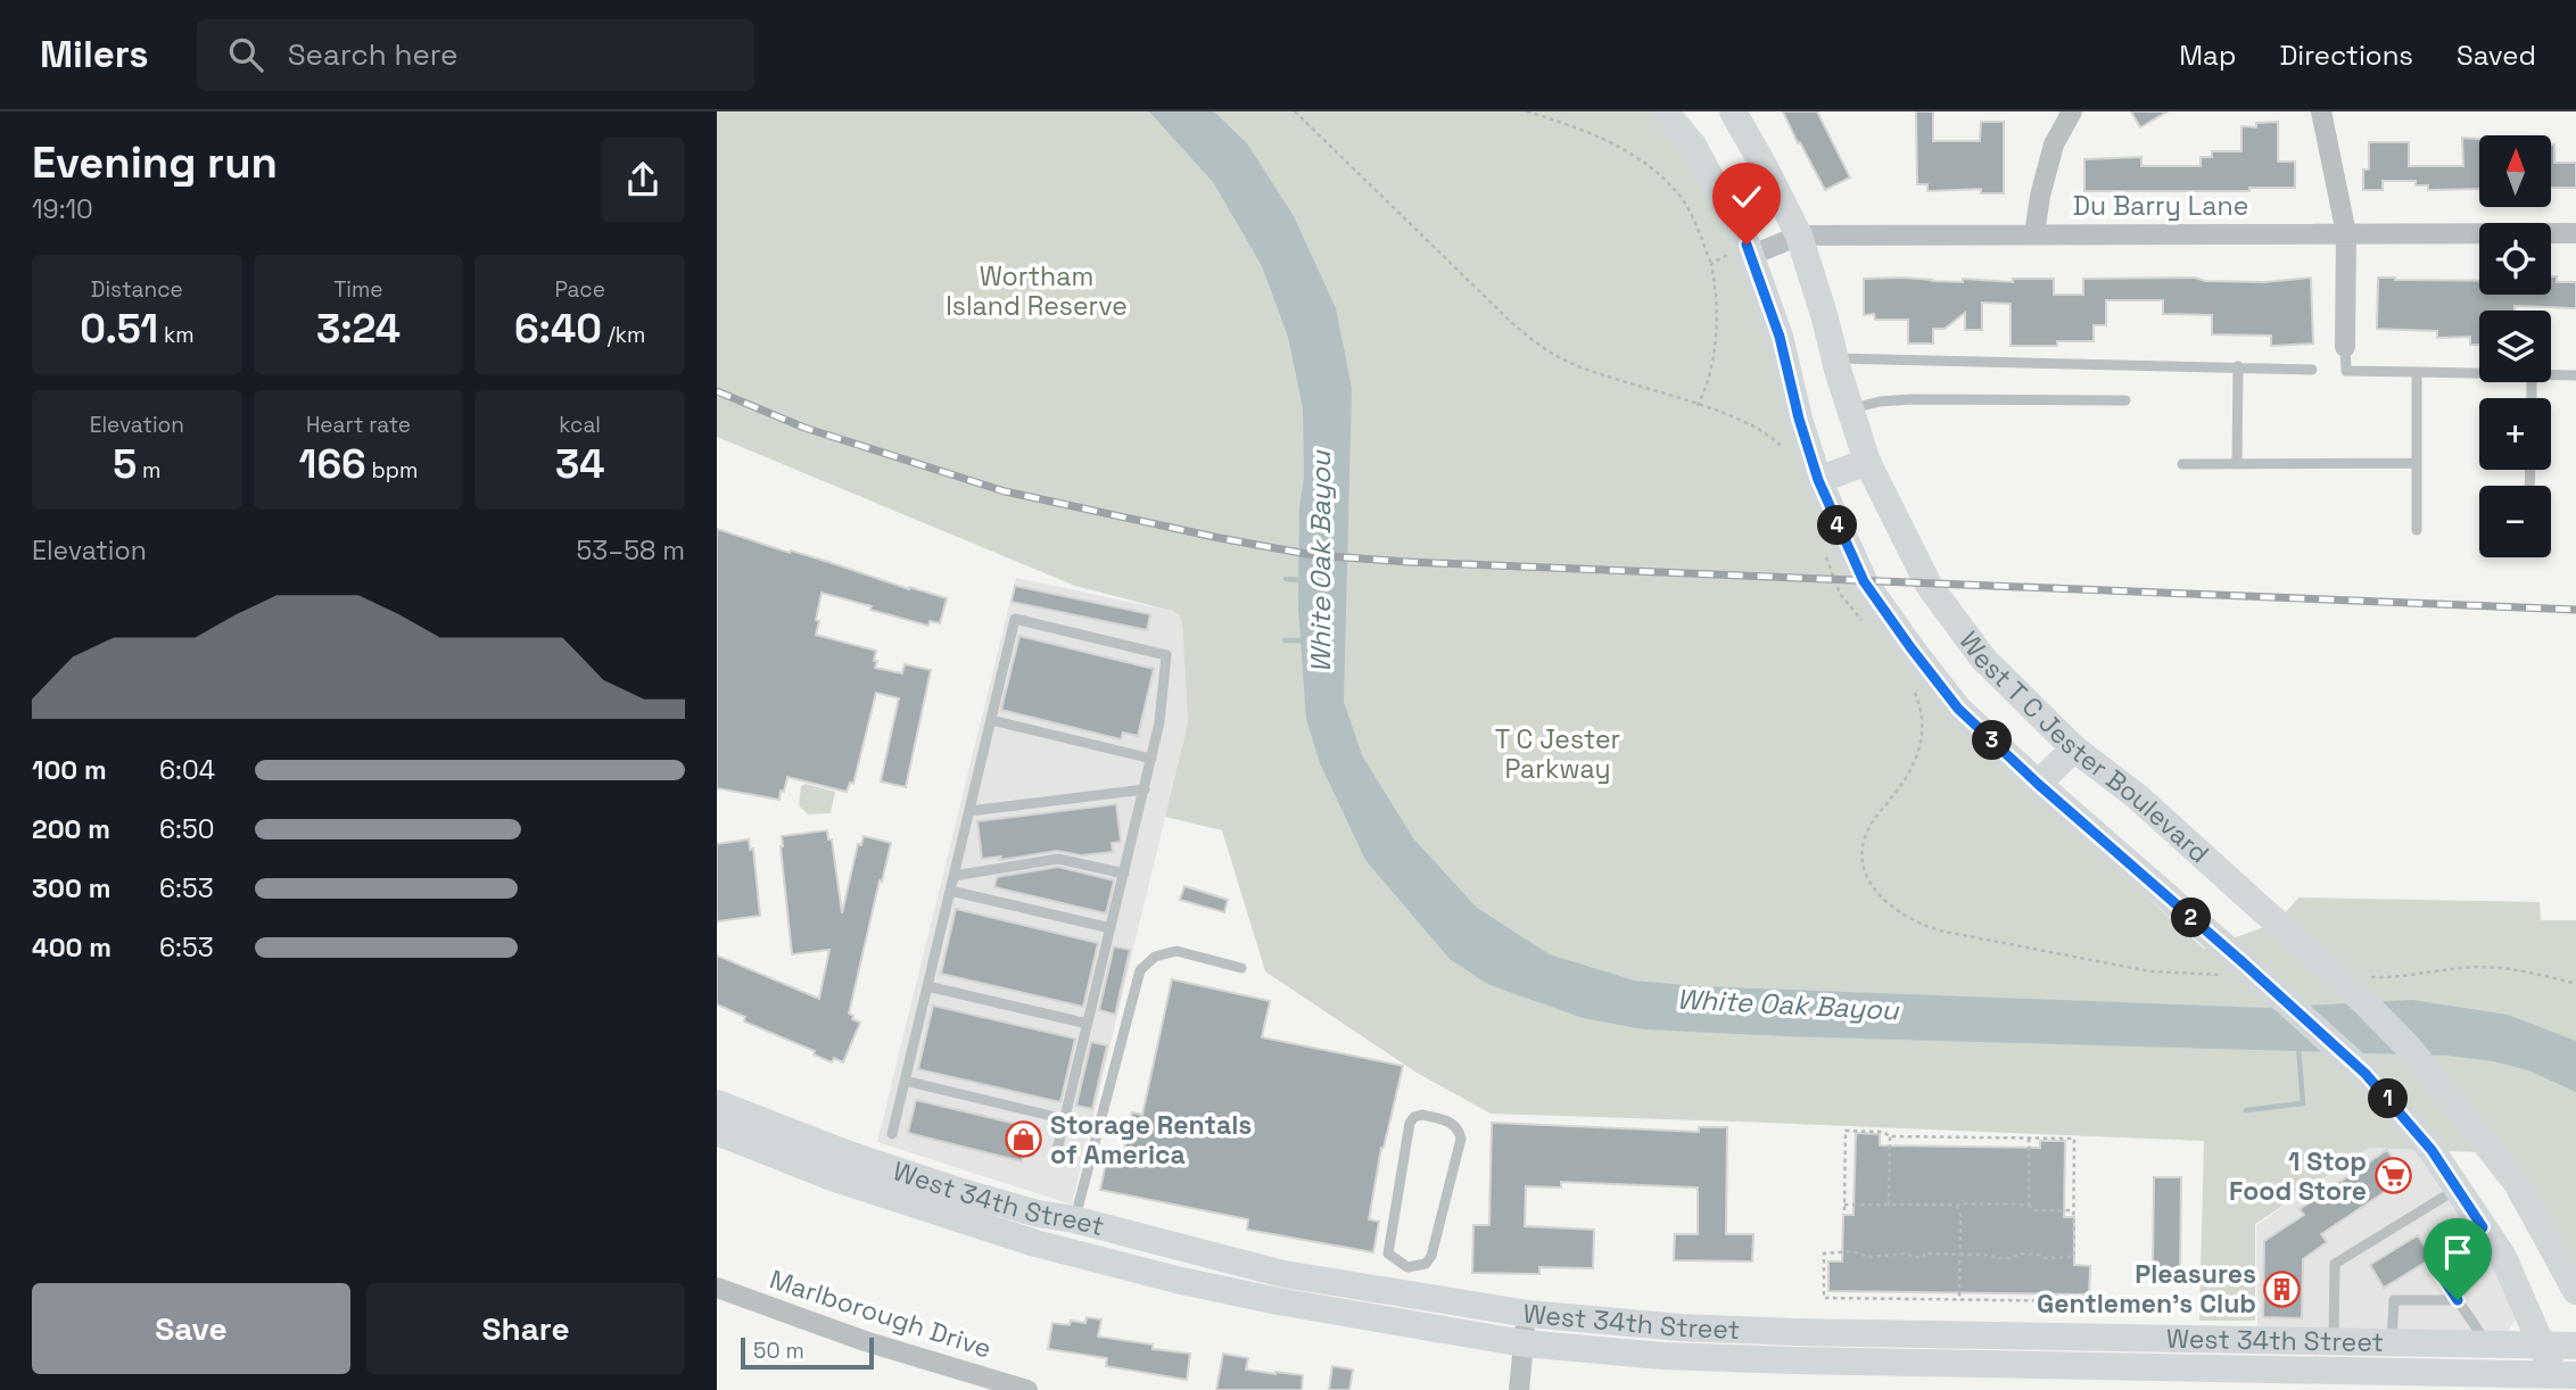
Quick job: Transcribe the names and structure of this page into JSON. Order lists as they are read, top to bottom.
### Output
{
  "streets": {
    "main road": ["West T C Jester Boulevard", "West 34th Street"],
    "street": ["Du Barry Lane", "Marlborough Drive"]
  },
  "crossings": [
    ["Du Barry Lane", "West T C Jester Boulevard"],
    ["West T C Jester Boulevard", "West 34th Street"]
  ],
  "water": ["White Oak Bayou"],
  "parks": ["Wortham Island Reserve", "T C Jester Parkway"],
  "places": {
    "shop": ["Storage Rentals of America"],
    "supermarket": ["1 Stop Food Store"],
    "building": ["Pleasures Gentlemen's Club"]
  },
  "scale_bar": "50 m",
  "north": "top",
  "page": {
    "header": "Milers",
    "search": "Search here",
    "nav": ["Map", "Directions", "Saved"],
    "heading": ["Evening run", "19:10"],
    "map_buttons": ["+", "−"],
    "stats": [
      ["Distance", "0.51 km"],
      ["Time", "3:24"],
      ["Pace", "6:40 /km"],
      ["Elevation", "5 m"],
      ["Heart rate", "166 bpm"],
      ["kcal", "34"]
    ],
    "pins": [
      "4",
      "3",
      "2",
      "1"
    ],
    "chart": ["Elevation", "53–58 m"],
    "list": [
      {
        "name": "100 m",
        "note": "6:04"
      },
      {
        "name": "200 m",
        "note": "6:50"
      },
      {
        "name": "300 m",
        "note": "6:53"
      },
      {
        "name": "400 m",
        "note": "6:53"
      }
    ],
    "buttons": ["Save", "Share"],
    "scale": "50 m"
  }
}
